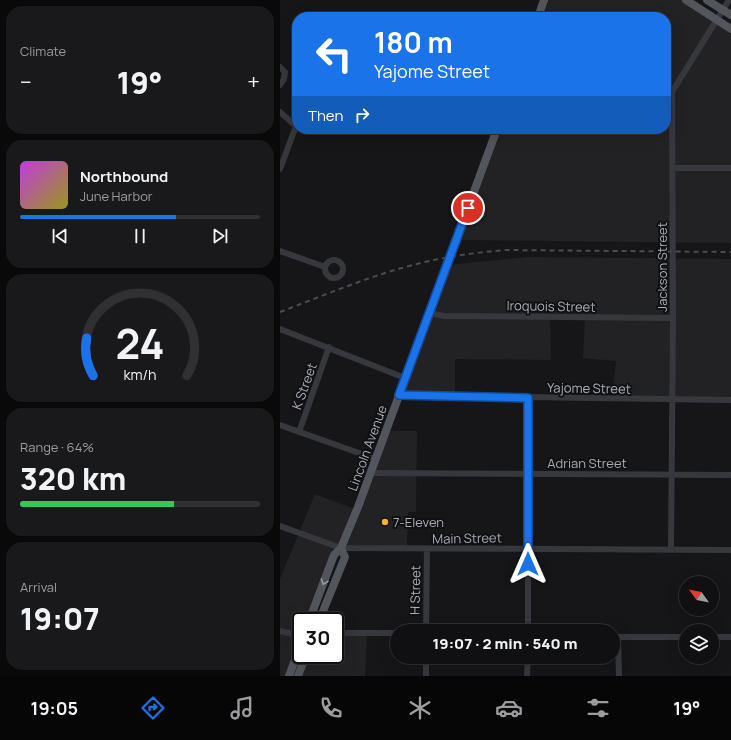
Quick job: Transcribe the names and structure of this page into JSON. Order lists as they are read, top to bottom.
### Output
{
  "streets": {
    "main road": ["Lincoln Avenue"],
    "street": [
      "Jackson Street",
      "Iroquois Street",
      "K Street",
      "Yajome Street",
      "Adrian Street",
      "Main Street",
      "H Street"
    ]
  },
  "crossings": [
    ["Jackson Street", "Iroquois Street"],
    ["Jackson Street", "Yajome Street"],
    ["Jackson Street", "Adrian Street"],
    ["Jackson Street", "Main Street"],
    ["Iroquois Street", "Lincoln Avenue"],
    ["Yajome Street", "Lincoln Avenue"],
    ["Lincoln Avenue", "Adrian Street"],
    ["Lincoln Avenue", "Main Street"],
    ["Main Street", "H Street"]
  ],
  "places": ["7-Eleven"],
  "north": "top left",
  "page": {
    "tile": [
      "Climate",
      ["Range · 64%", "320 km"],
      ["Arrival", "19:07"]
    ],
    "turn": ["180 m", "Yajome Street"],
    "heat": ["−", "19°", "+"],
    "then": "Then",
    "song": ["Northbound", "June Harbor"],
    "limit": "30",
    "trip": "19:07 · 2 min · 540 m",
    "tabs": ["19:05", "19°"],
    "gauge": ["24", "km/h"]
  }
}
